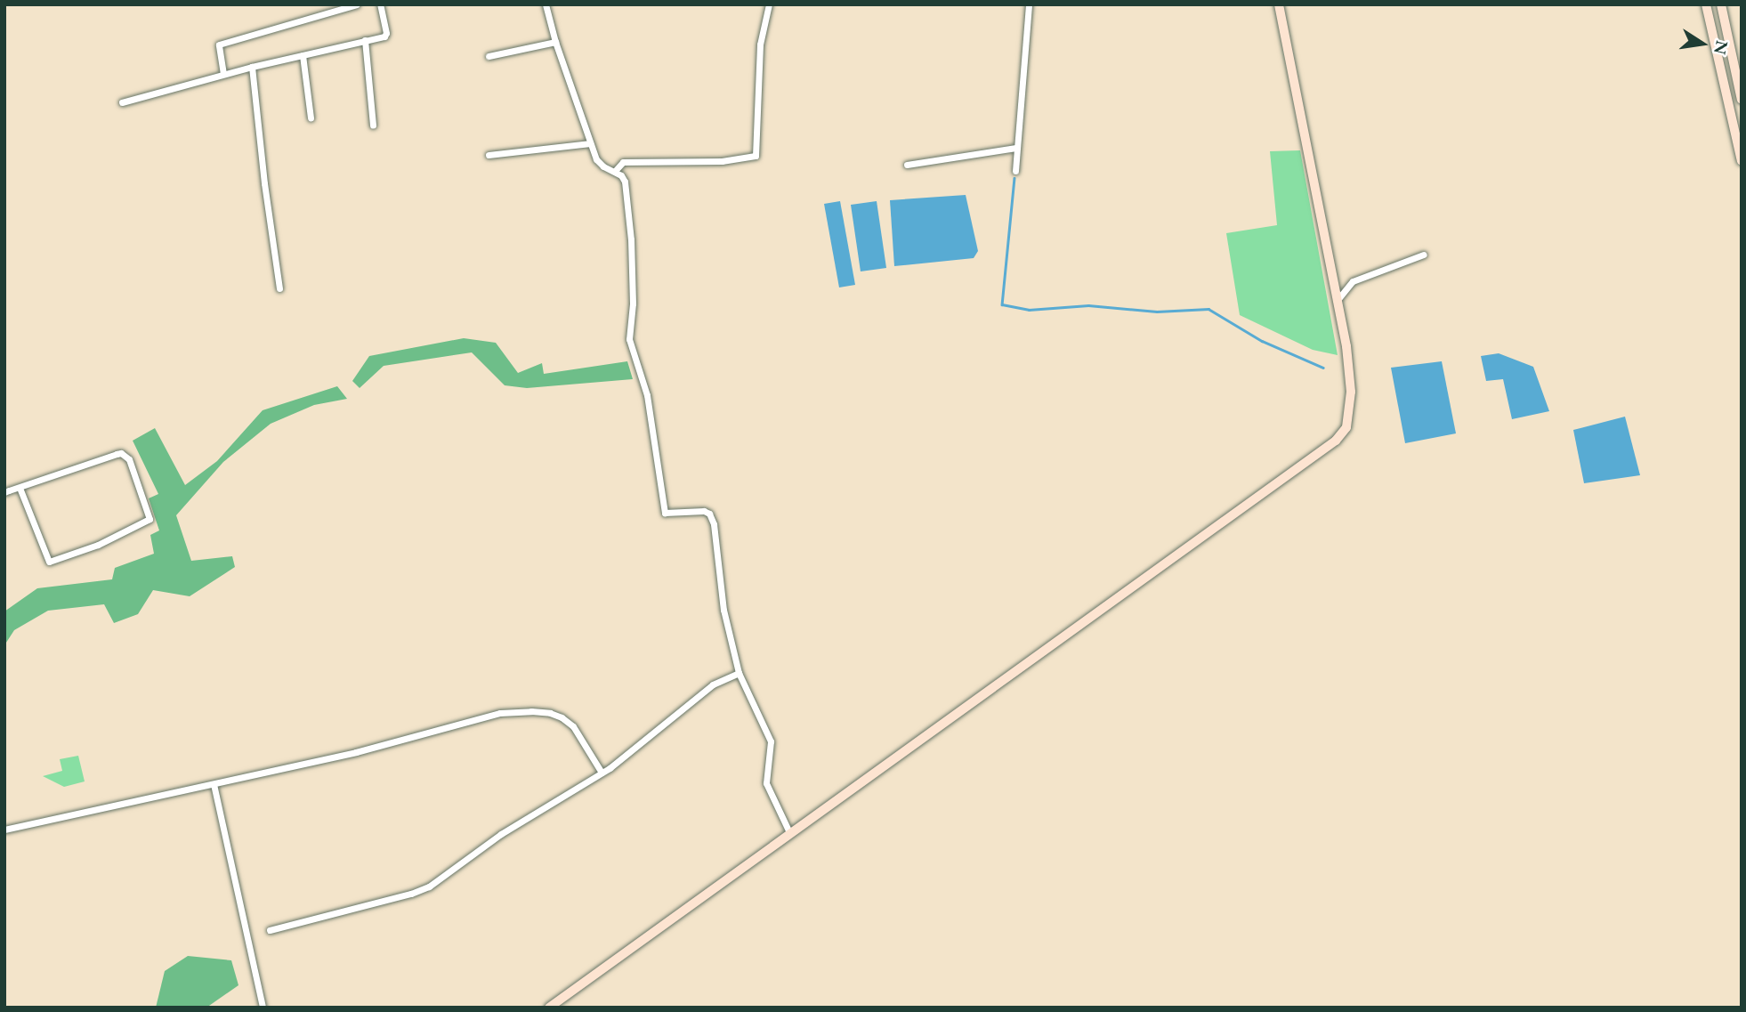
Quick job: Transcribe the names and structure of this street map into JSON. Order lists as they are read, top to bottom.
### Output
{
  "north": "right"
}
